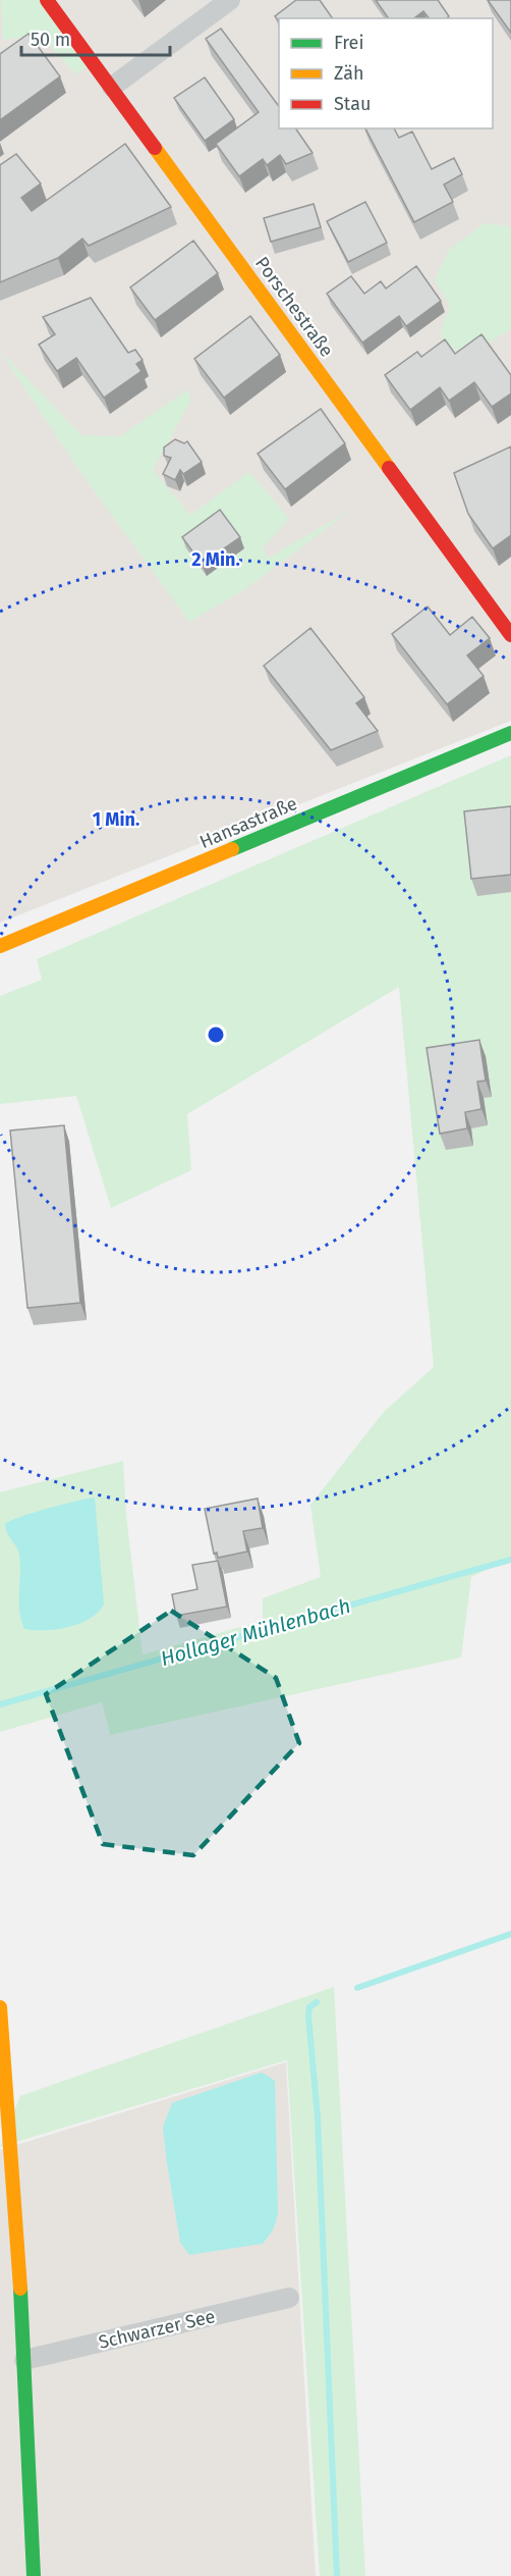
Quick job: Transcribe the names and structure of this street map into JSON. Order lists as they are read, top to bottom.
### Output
{
  "streets": {
    "street": ["Porschestraße", "Hansastraße", "Schwarzer See"]
  },
  "water": ["Hollager Mühlenbach"],
  "legend": ["Frei", "Zäh", "Stau"],
  "scale_bar": "50 m",
  "rings": ["2 Min.", "1 Min."]
}
